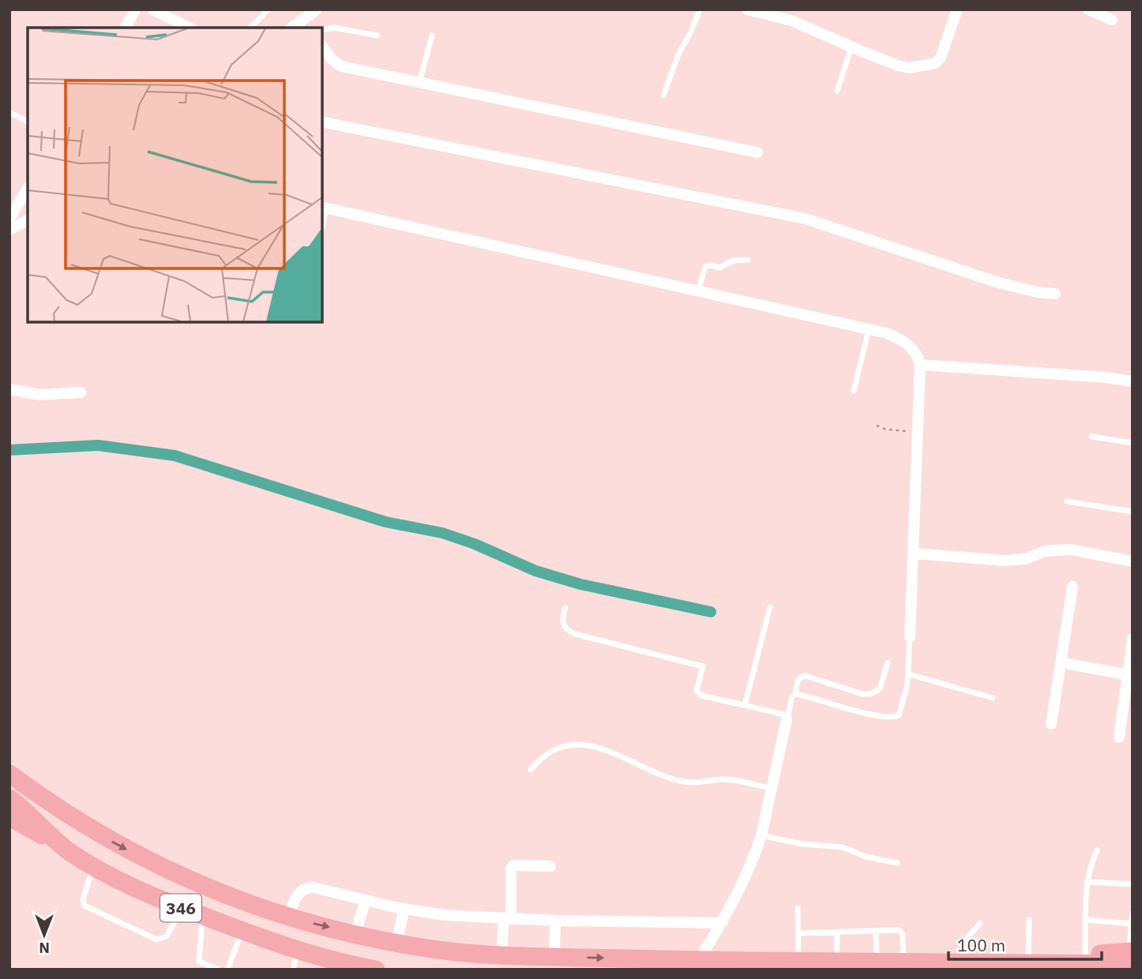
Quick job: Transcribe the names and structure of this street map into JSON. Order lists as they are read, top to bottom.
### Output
{
  "streets": {
    "main road": ["346"]
  },
  "scale_bar": "100 m",
  "north": "bottom"
}
